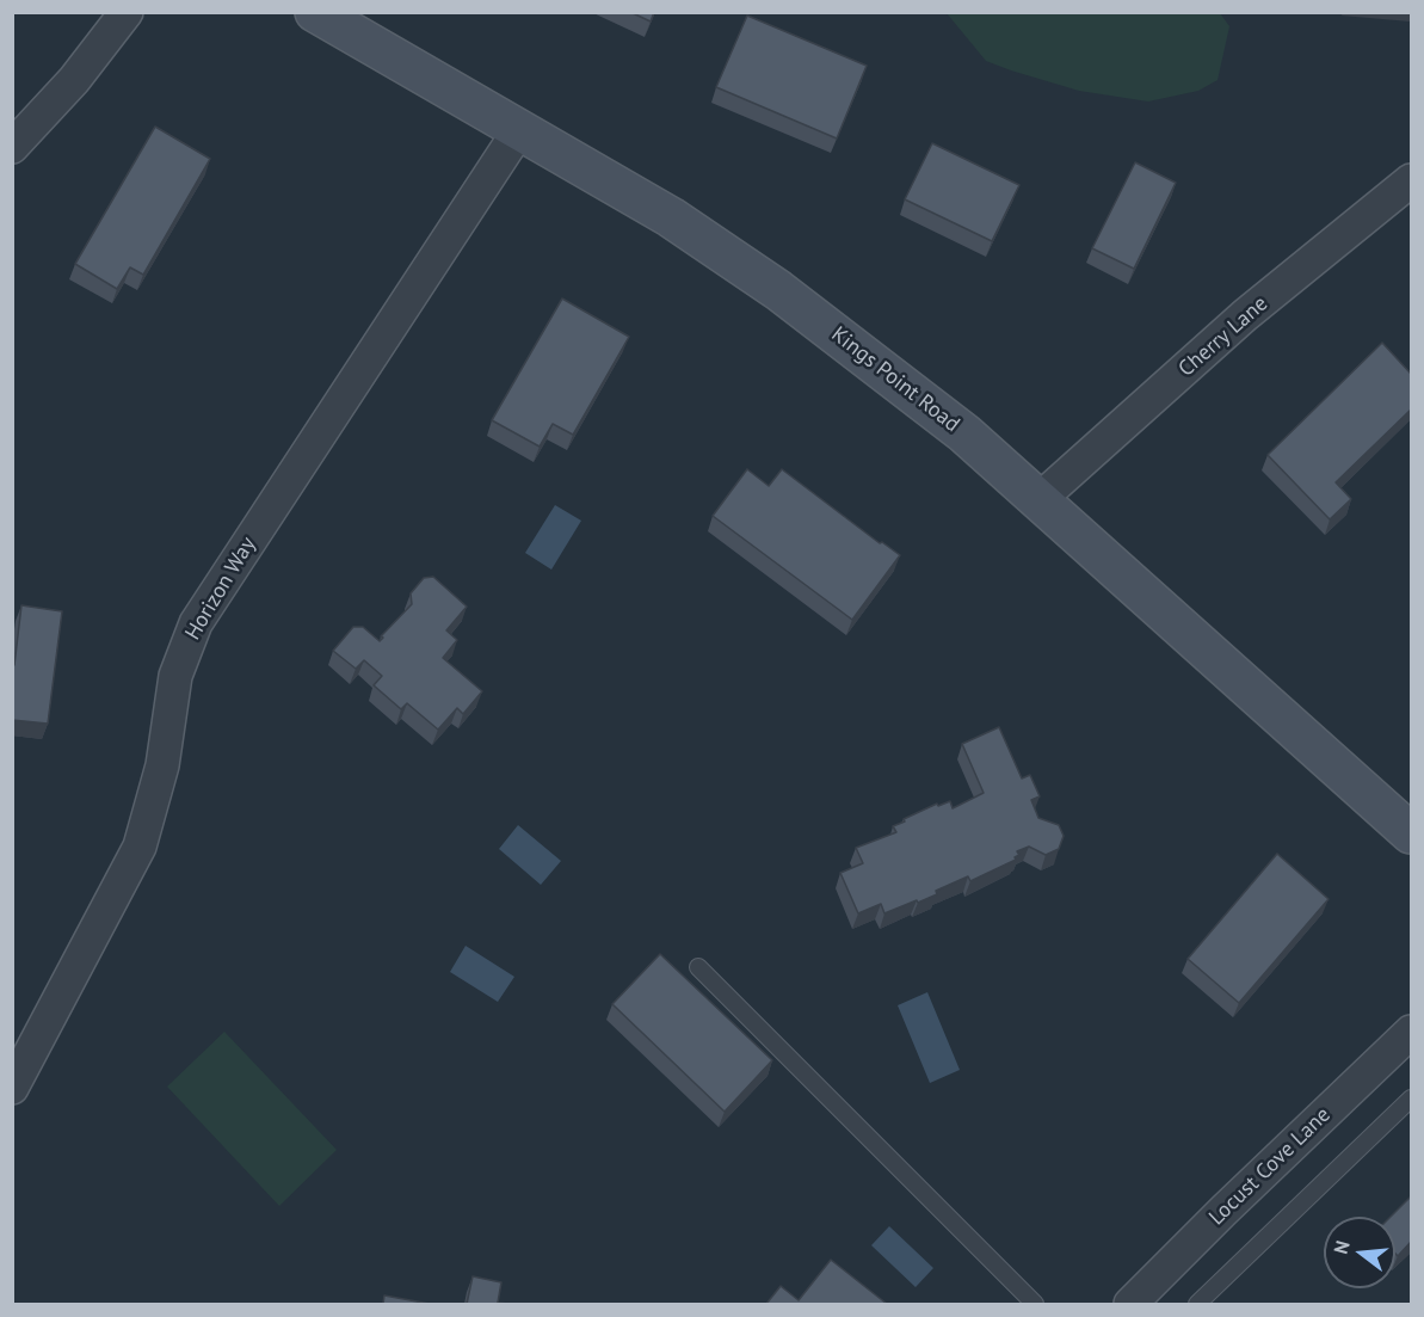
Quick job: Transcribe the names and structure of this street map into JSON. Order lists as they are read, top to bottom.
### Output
{
  "streets": {
    "main road": ["Kings Point Road"],
    "street": ["Cherry Lane", "Horizon Way", "Locust Cove Lane"]
  },
  "crossings": [
    ["Cherry Lane", "Kings Point Road"],
    ["Kings Point Road", "Horizon Way"]
  ],
  "north": "left"
}
